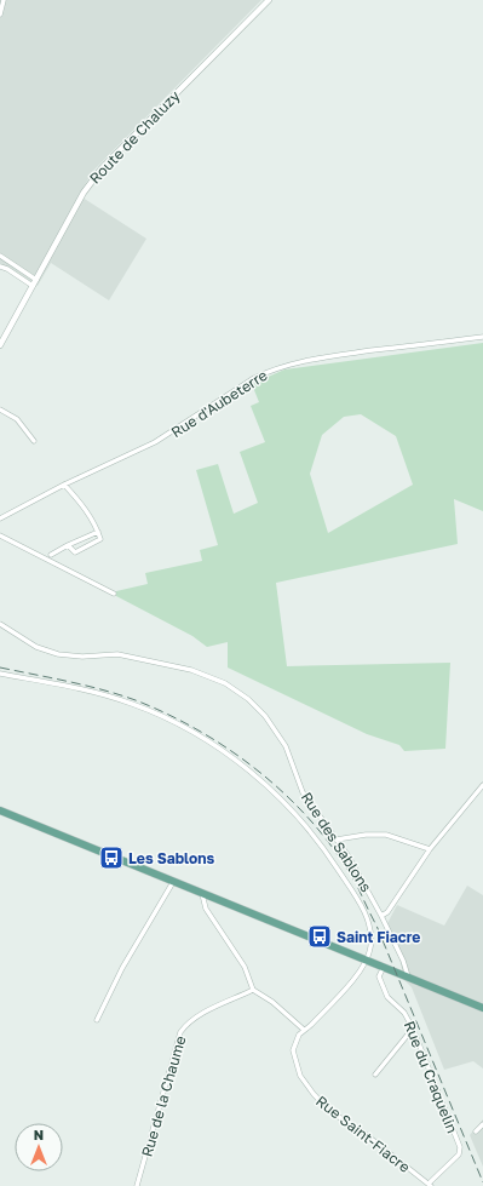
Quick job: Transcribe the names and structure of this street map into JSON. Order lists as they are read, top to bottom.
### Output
{
  "streets": {
    "street": [
      "Route de Chaluzy",
      "Rue d'Aubeterre",
      "Rue des Sablons",
      "Rue du Craquelin",
      "Rue de la Chaume",
      "Rue Saint-Fiacre"
    ]
  },
  "crossings": [
    ["Rue du Craquelin", "Rue Saint-Fiacre"]
  ],
  "places": {
    "bus stop": ["Les Sablons", "Saint Fiacre"]
  },
  "north": "top"
}
